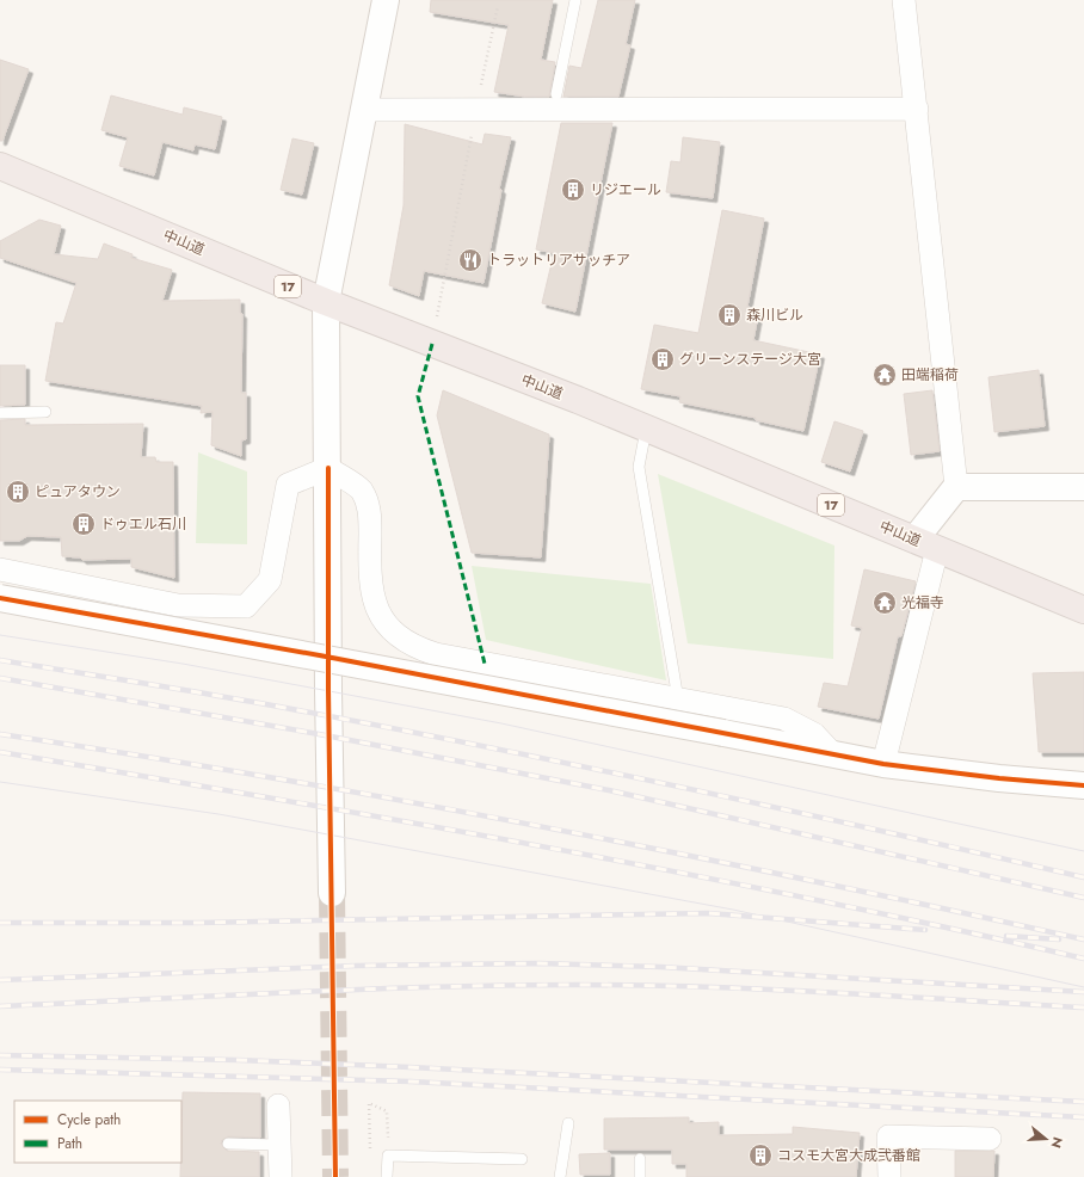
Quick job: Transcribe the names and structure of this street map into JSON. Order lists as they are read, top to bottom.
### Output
{
  "streets": {
    "highway": ["中山道", "17"]
  },
  "places": {
    "building": [
      "リジエール",
      "森川ビル",
      "グリーンステージ大宮",
      "ピュアタウン",
      "ドゥエル石川",
      "コスモ大宮大成弐番館"
    ],
    "restaurant": ["トラットリアサッチア"],
    "temple": ["田端稲荷", "光福寺"]
  },
  "legend": ["Cycle path", "Path"],
  "north": "right"
}
